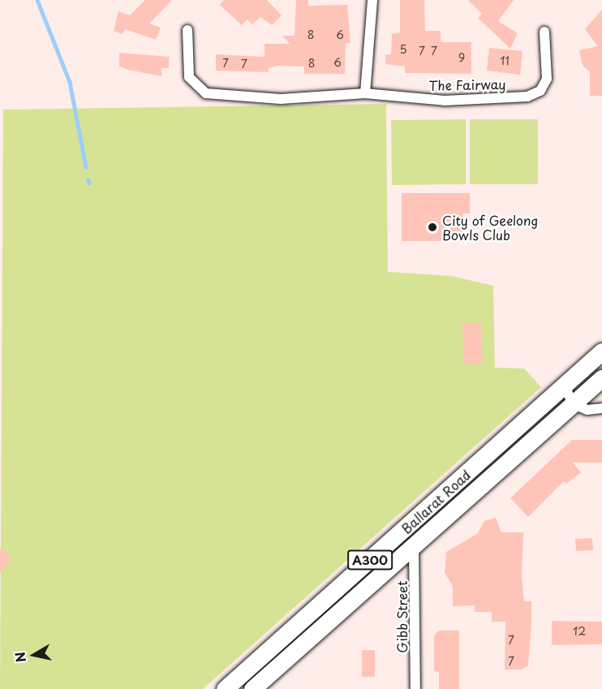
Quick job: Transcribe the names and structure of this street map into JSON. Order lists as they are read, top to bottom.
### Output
{
  "streets": {
    "highway": ["Ballarat Road", "A300"],
    "street": ["The Fairway", "Gibb Street"]
  },
  "crossings": [
    ["Ballarat Road", "Gibb Street"]
  ],
  "places": ["City of Geelong Bowls Club"],
  "house_numbers": [
    "8",
    "6",
    "5",
    "7",
    "7",
    "9",
    "11",
    "6",
    "7",
    "8",
    "7",
    "12",
    "7",
    "7"
  ],
  "north": "left"
}
